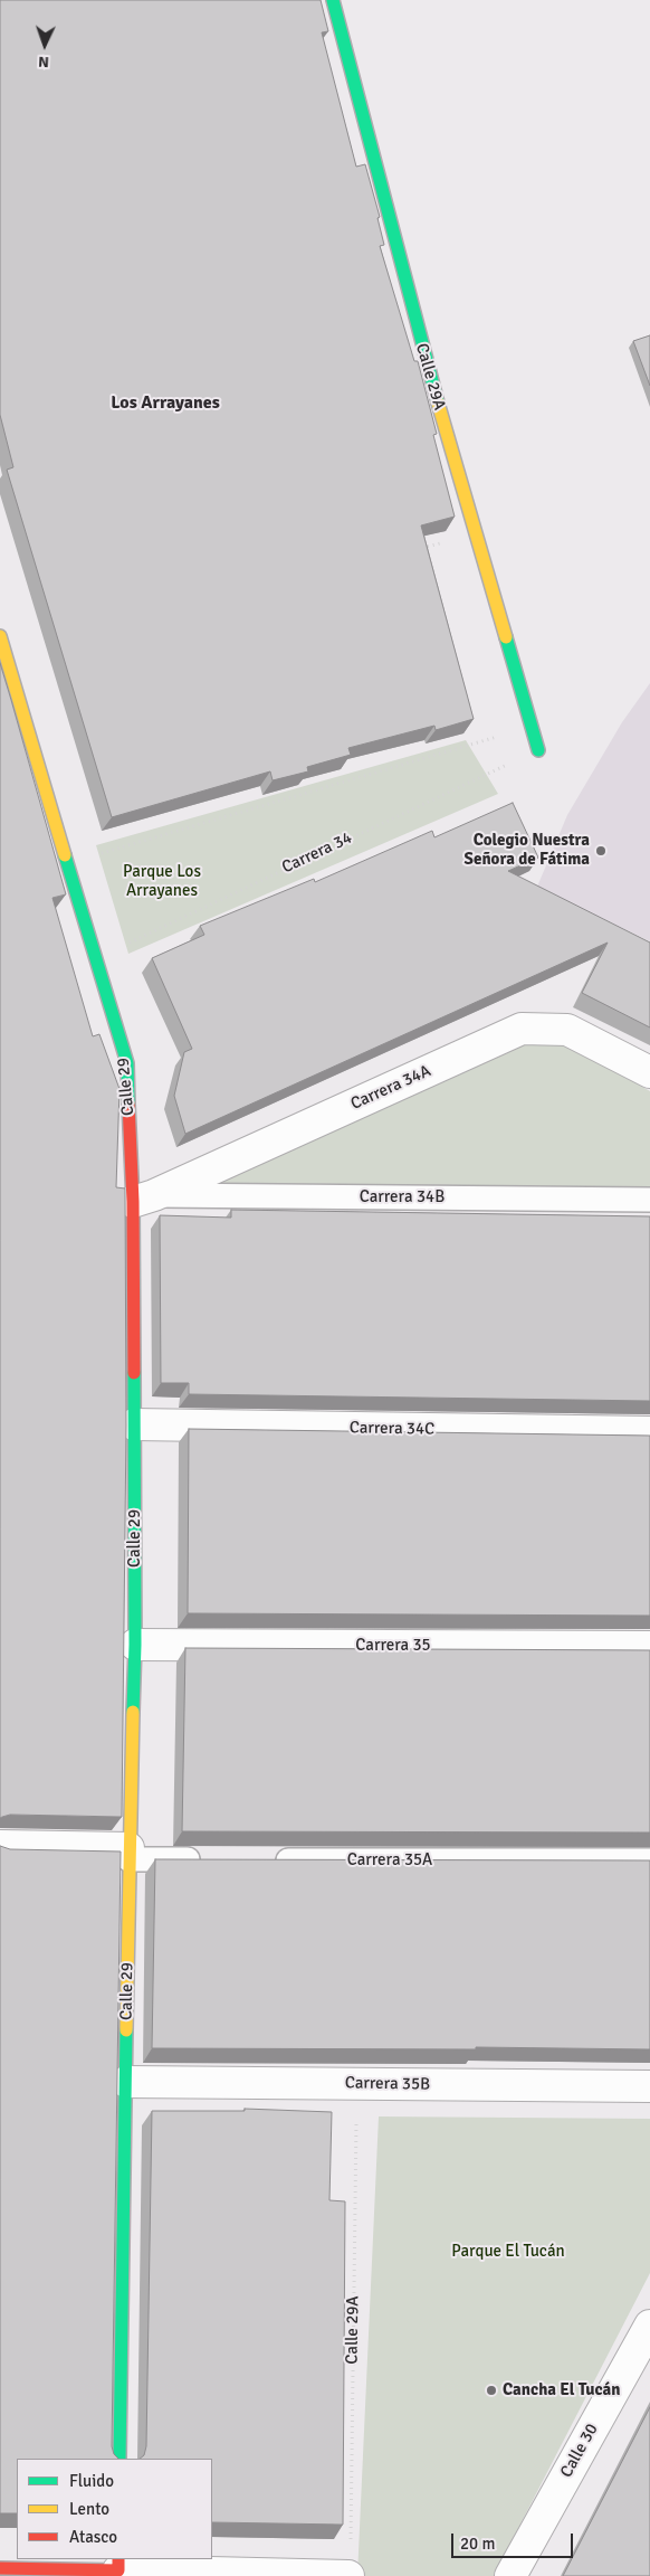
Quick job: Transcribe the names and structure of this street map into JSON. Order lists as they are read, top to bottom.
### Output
{
  "streets": {
    "street": [
      "Calle 29A",
      "Calle 29",
      "Carrera 34A",
      "Carrera 34C",
      "Carrera 35",
      "Carrera 35B",
      "Calle 30"
    ],
    "lane": ["Carrera 34B", "Carrera 35A"],
    "path": ["Carrera 34"]
  },
  "crossings": [
    ["Calle 29A", "Carrera 34"],
    ["Calle 29A", "Carrera 35B"],
    ["Carrera 34", "Calle 29"],
    ["Calle 29", "Carrera 34A"],
    ["Calle 29", "Carrera 34B"],
    ["Calle 29", "Carrera 34C"],
    ["Calle 29", "Carrera 35"],
    ["Calle 29", "Carrera 35B"],
    ["Carrera 34A", "Carrera 34B"]
  ],
  "districts": ["Los Arrayanes"],
  "parks": ["Parque Los Arrayanes", "Parque El Tucán"],
  "places": ["Colegio Nuestra Señora de Fátima", "Cancha El Tucán"],
  "legend": ["Fluido", "Lento", "Atasco"],
  "scale_bar": "20 m",
  "north": "bottom"
}
